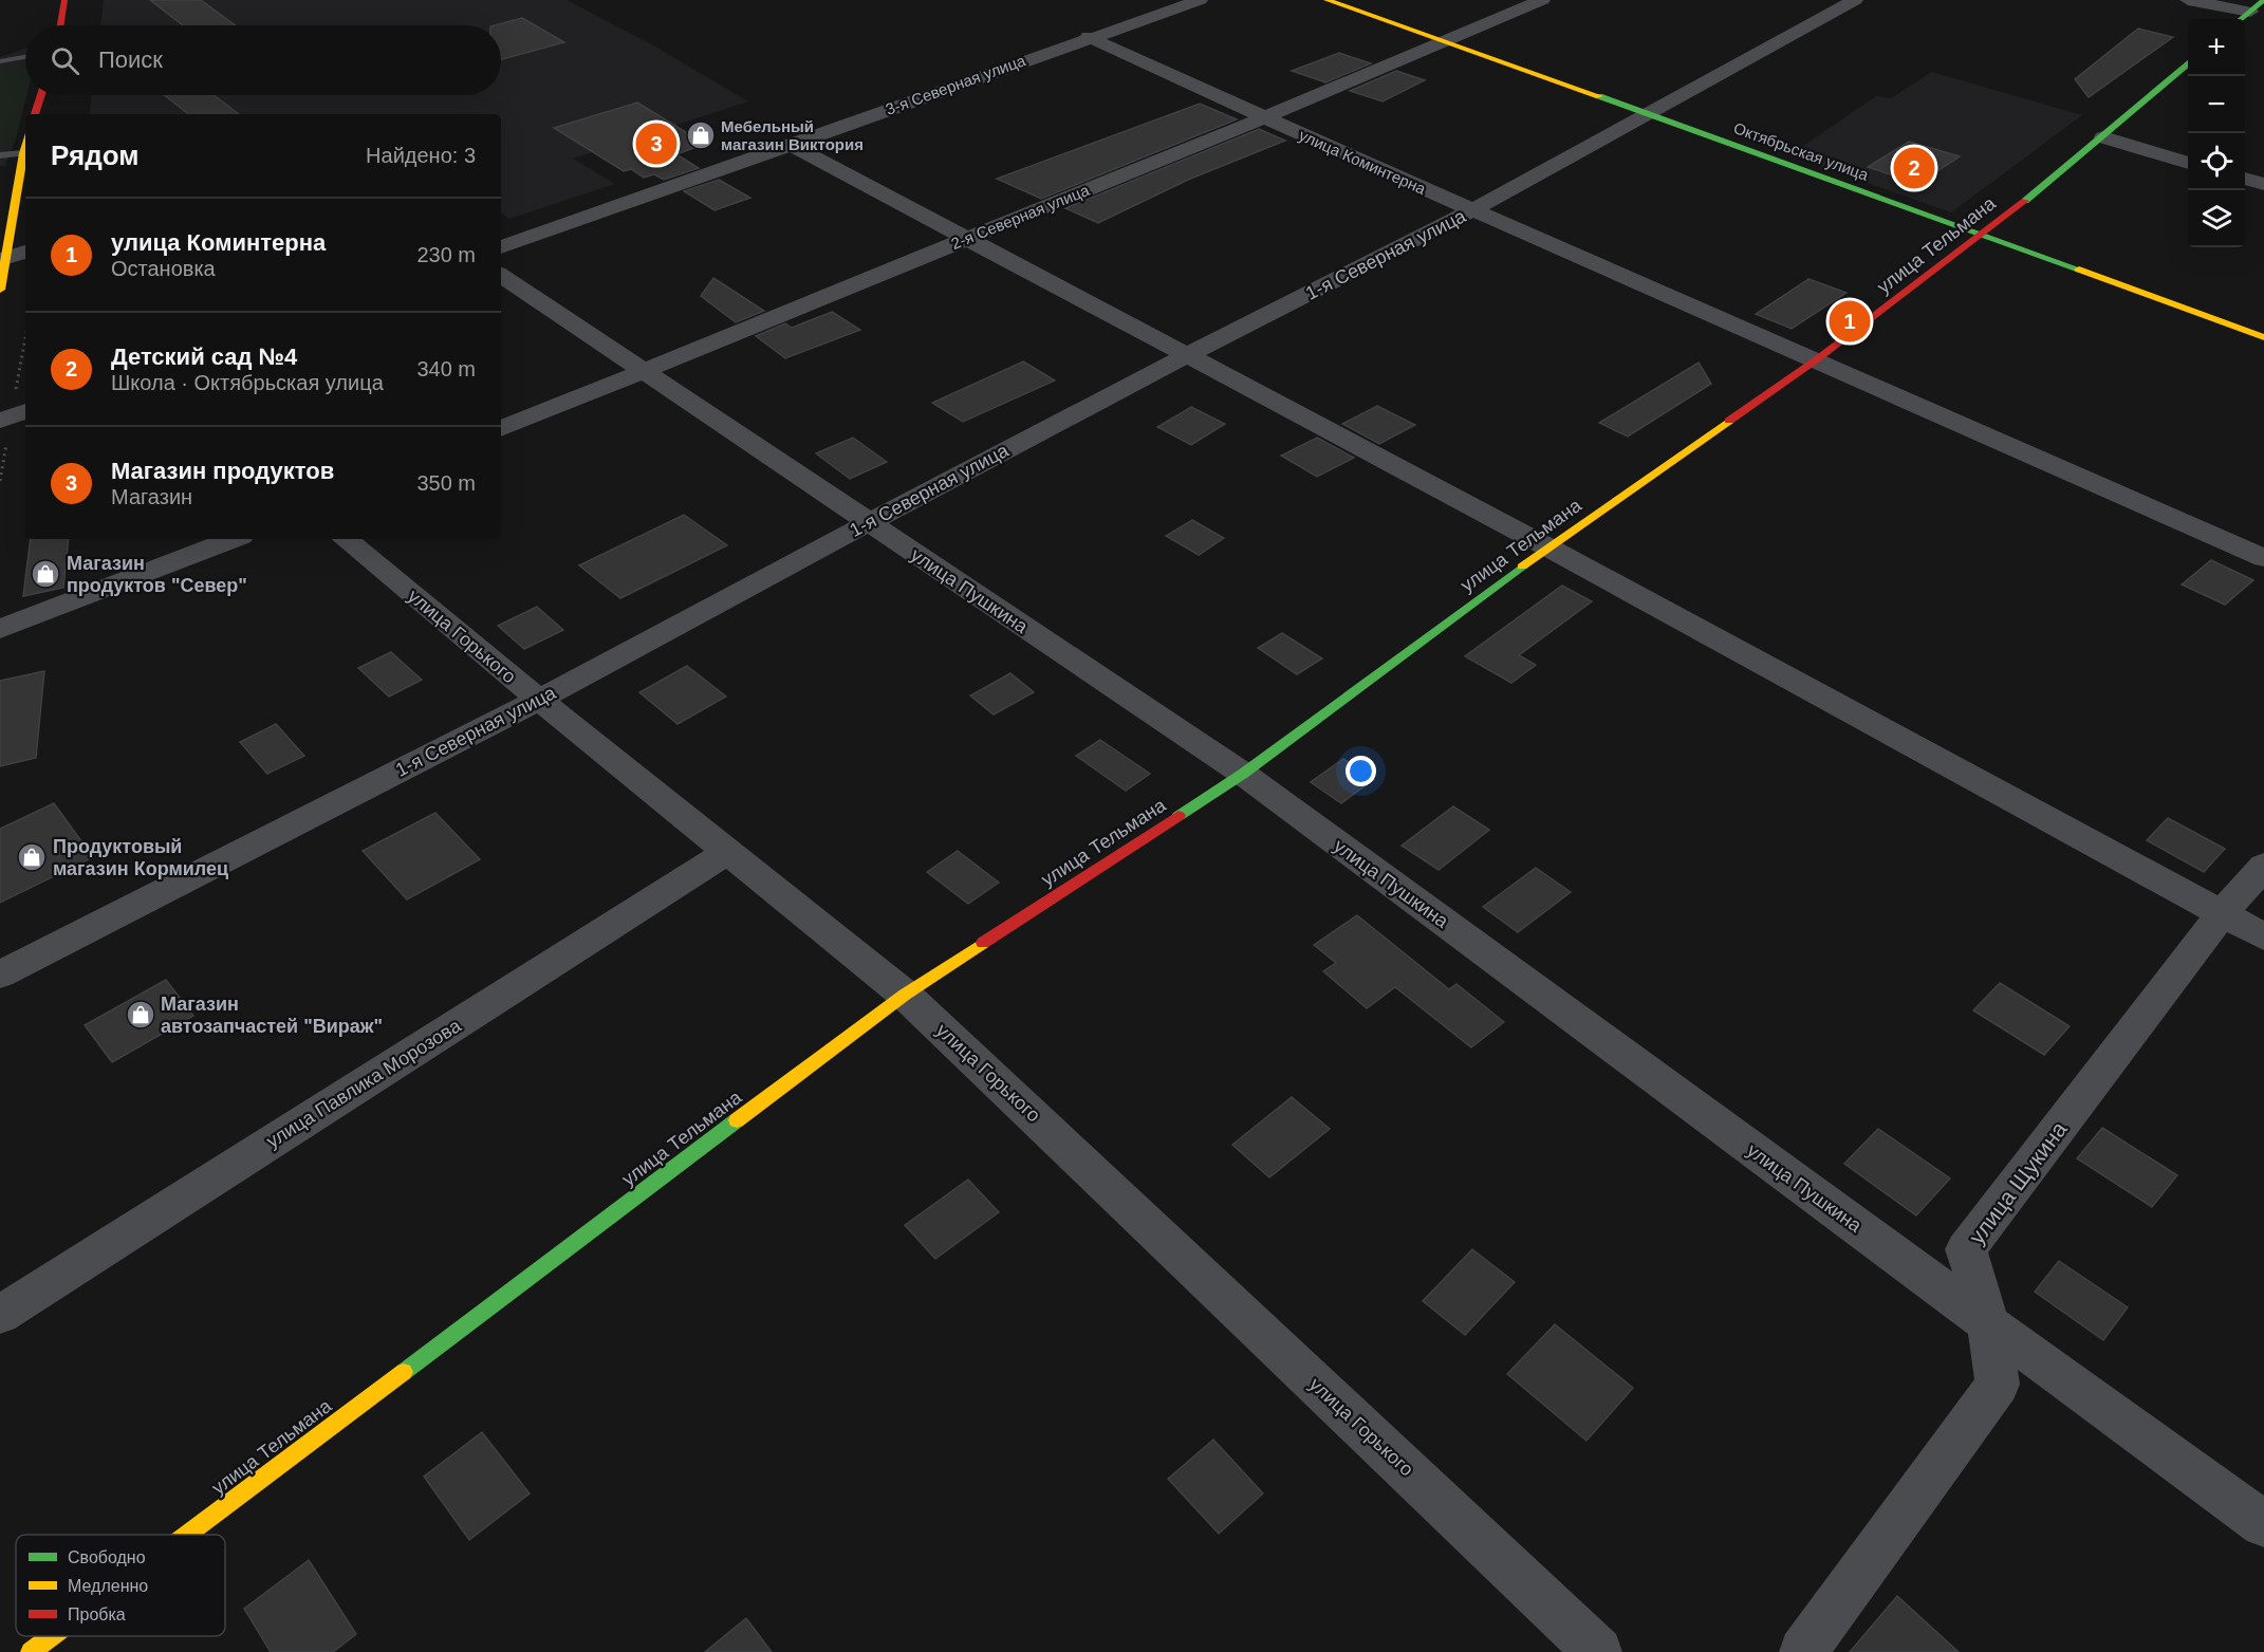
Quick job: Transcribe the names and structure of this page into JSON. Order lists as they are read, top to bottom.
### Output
{
  "streets": {
    "street": [
      "3-я Северная улица",
      "Октябрьская улица",
      "улица Коминтерна",
      "2-я Северная улица",
      "улица Тельмана",
      "1-я Северная улица",
      "улица Пушкина",
      "улица Горького",
      "улица Павлика Морозова",
      "улица Щукина"
    ]
  },
  "crossings": [
    ["3-я Северная улица", "улица Коминтерна"],
    ["Октябрьская улица", "2-я Северная улица"],
    ["Октябрьская улица", "улица Тельмана"],
    ["Октябрьская улица", "1-я Северная улица"],
    ["улица Коминтерна", "2-я Северная улица"],
    ["улица Коминтерна", "улица Тельмана"],
    ["улица Коминтерна", "1-я Северная улица"],
    ["2-я Северная улица", "улица Пушкина"],
    ["улица Тельмана", "улица Пушкина"],
    ["улица Тельмана", "улица Горького"],
    ["1-я Северная улица", "улица Пушкина"],
    ["1-я Северная улица", "улица Горького"],
    ["улица Пушкина", "улица Щукина"],
    ["улица Горького", "улица Павлика Морозова"]
  ],
  "places": {
    "shop": [
      "Мебельный магазин Виктория",
      "Магазин продуктов \"Север\"",
      "Продуктовый магазин Кормилец",
      "Магазин автозапчастей \"Вираж\""
    ]
  },
  "legend": ["Свободно", "Медленно", "Пробка"],
  "page": {
    "map_buttons": ["+", "−"],
    "search": "Поиск",
    "heading": ["Рядом", "Найдено: 3"],
    "pins": ["3", "2", "1"],
    "list": [
      {
        "mark": "1",
        "name": "улица Коминтерна",
        "note": "Остановка",
        "value": "230 m"
      },
      {
        "mark": "2",
        "name": "Детский сад №4",
        "note": "Школа · Октябрьская улица",
        "value": "340 m"
      },
      {
        "mark": "3",
        "name": "Магазин продуктов",
        "note": "Магазин",
        "value": "350 m"
      }
    ]
  }
}
